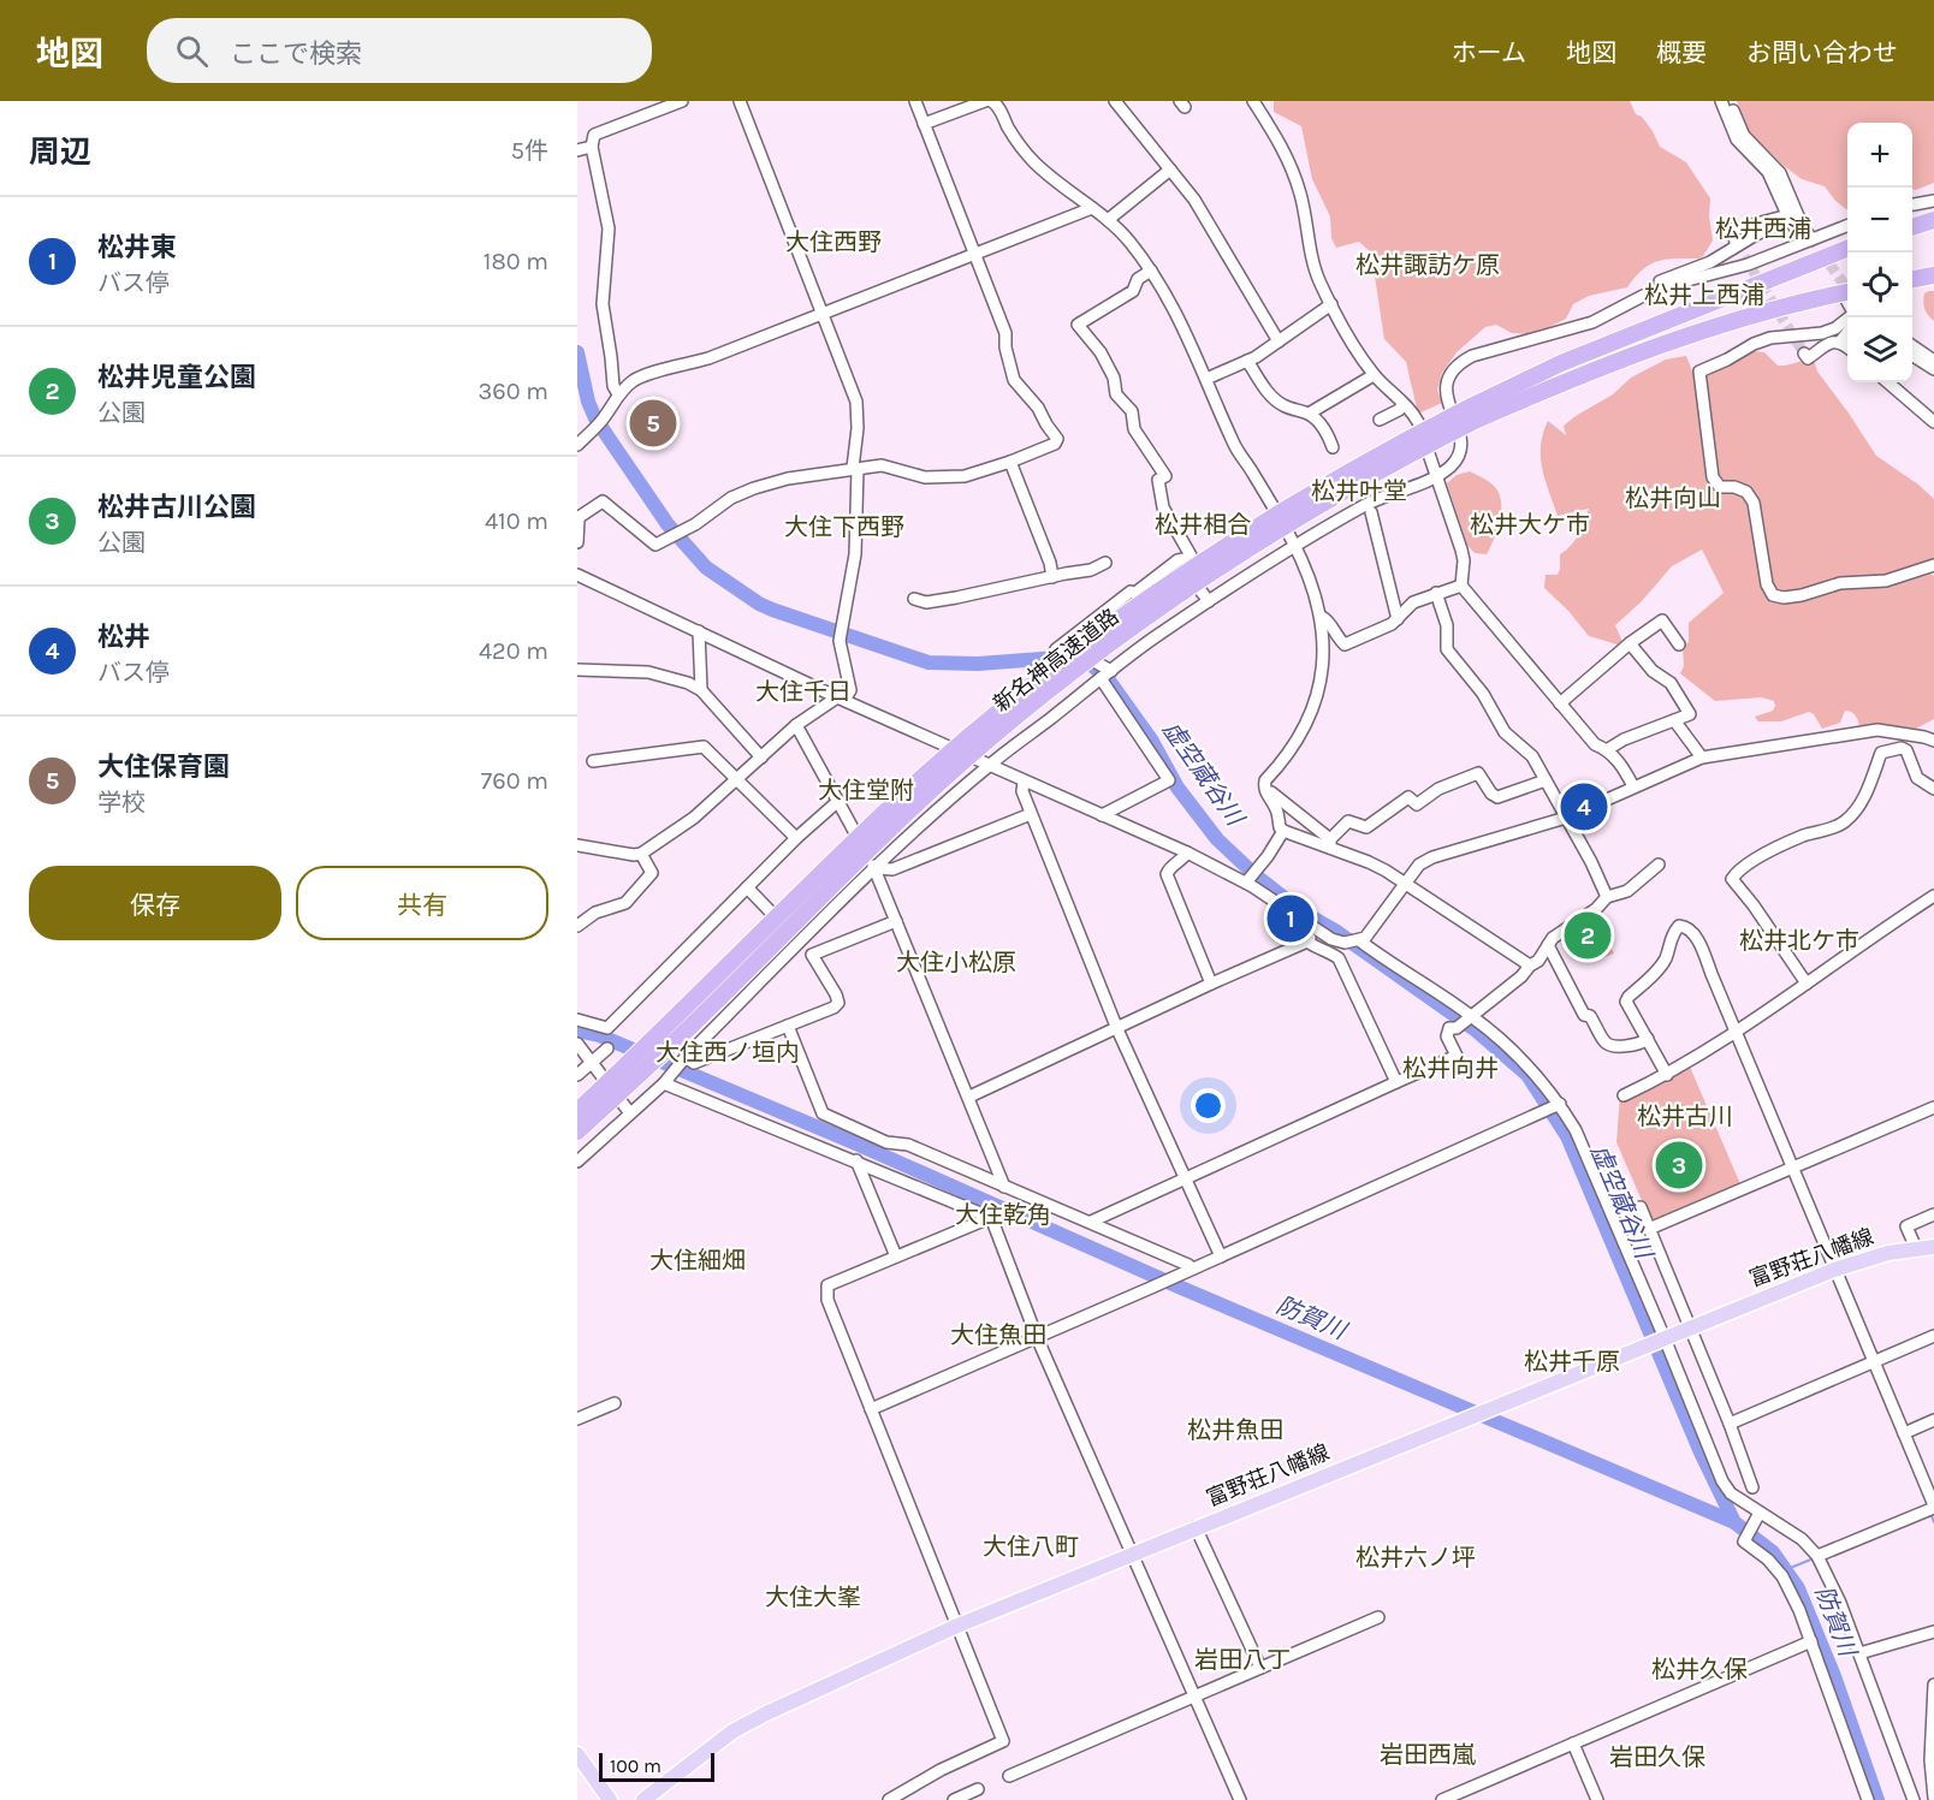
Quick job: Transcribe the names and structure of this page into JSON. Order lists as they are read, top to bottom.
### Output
{
  "streets": {
    "highway": ["新名神高速道路"],
    "main road": ["富野荘八幡線"]
  },
  "districts": [
    "松井西浦",
    "大住西野",
    "松井諏訪ケ原",
    "松井上西浦",
    "松井叶堂",
    "松井向山",
    "松井相合",
    "松井大ケ市",
    "大住下西野",
    "大住千日",
    "大住堂附",
    "松井北ケ市",
    "大住小松原",
    "大住西ノ垣内",
    "松井向井",
    "松井古川",
    "大住乾角",
    "大住細畑",
    "大住魚田",
    "松井千原",
    "松井魚田",
    "大住八町",
    "松井六ノ坪",
    "大住大峯",
    "岩田八丁",
    "松井久保",
    "岩田西嵐",
    "岩田久保"
  ],
  "water": ["虚空蔵谷川", "防賀川"],
  "scale_bar": "100 m",
  "page": {
    "header": "地図",
    "search": "ここで検索",
    "nav": [
      "ホーム",
      "地図",
      "概要",
      "お問い合わせ"
    ],
    "heading": ["周辺", "5件"],
    "map_buttons": ["+", "−"],
    "list": [
      {
        "mark": "1",
        "name": "松井東",
        "note": "バス停",
        "value": "180 m"
      },
      {
        "mark": "2",
        "name": "松井児童公園",
        "note": "公園",
        "value": "360 m"
      },
      {
        "mark": "3",
        "name": "松井古川公園",
        "note": "公園",
        "value": "410 m"
      },
      {
        "mark": "4",
        "name": "松井",
        "note": "バス停",
        "value": "420 m"
      },
      {
        "mark": "5",
        "name": "大住保育園",
        "note": "学校",
        "value": "760 m"
      }
    ],
    "pins": [
      "5",
      "4",
      "1",
      "2",
      "3"
    ],
    "buttons": ["保存", "共有"],
    "scale": "100 m"
  }
}
